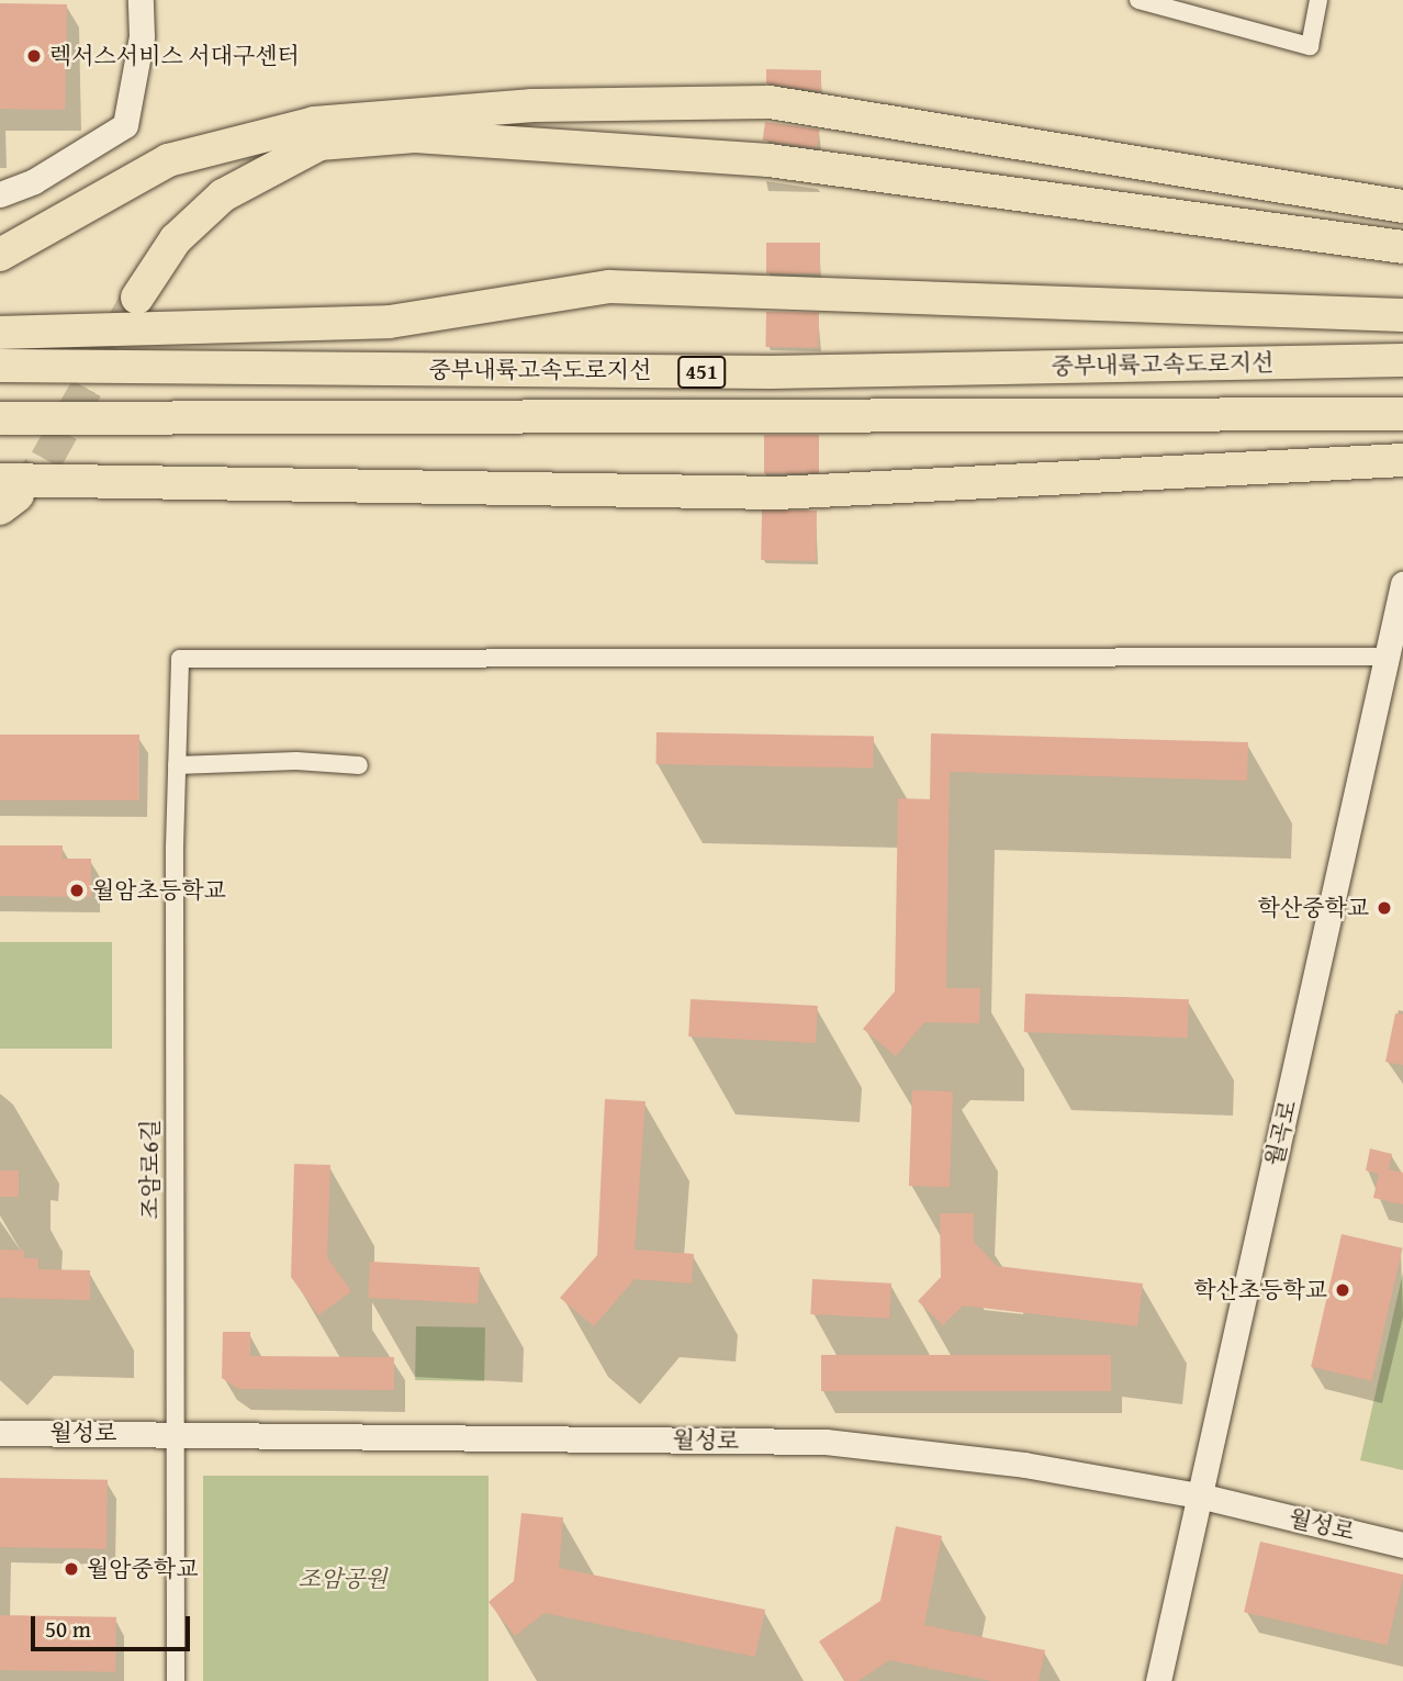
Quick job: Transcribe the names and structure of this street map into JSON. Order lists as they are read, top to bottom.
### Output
{
  "streets": {
    "highway": ["중부내륙고속도로지선", "451"],
    "street": ["월곡로", "조암로6길", "월성로"]
  },
  "crossings": [
    ["월곡로", "조암로6길"],
    ["월곡로", "월성로"],
    ["조암로6길", "월성로"]
  ],
  "parks": ["조암공원"],
  "places": [
    "렉서스서비스 서대구센터",
    "월암초등학교",
    "학산중학교",
    "학산초등학교",
    "월암중학교"
  ],
  "scale_bar": "50 m"
}
